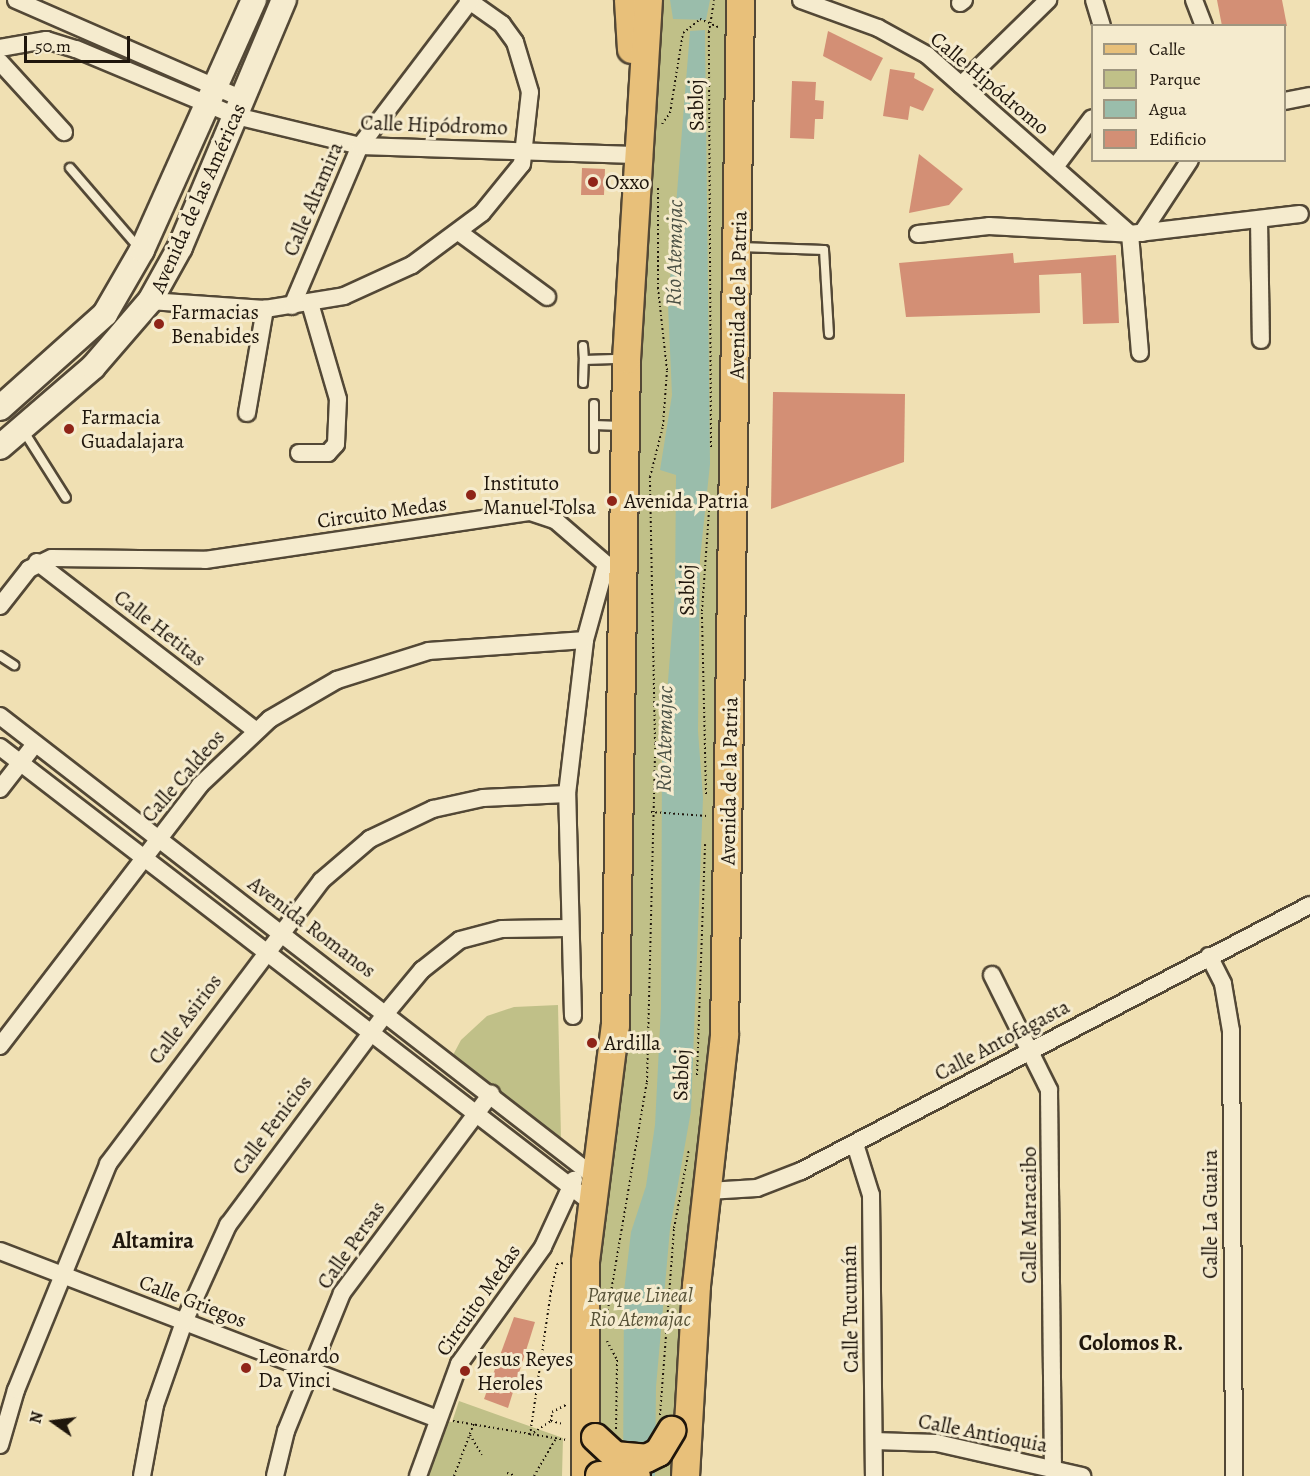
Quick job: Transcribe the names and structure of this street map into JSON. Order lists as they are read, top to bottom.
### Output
{
  "streets": {
    "main road": ["Avenida de las Américas", "Avenida de la Patria"],
    "street": [
      "Calle Hipódromo",
      "Calle Altamira",
      "Circuito Medas",
      "Calle Hetitas",
      "Calle Caldeos",
      "Avenida Romanos",
      "Calle Asirios",
      "Calle Antofagasta",
      "Calle Fenicios",
      "Calle La Guaira",
      "Calle Maracaibo",
      "Calle Persas",
      "Calle Griegos",
      "Calle Tucumán",
      "Calle Antioquia"
    ],
    "path": ["Sabloj"]
  },
  "crossings": [
    ["Calle Hipódromo", "Avenida de las Américas"],
    ["Calle Hipódromo", "Calle Altamira"],
    ["Avenida de la Patria", "Calle Antofagasta"],
    ["Circuito Medas", "Calle Hetitas"],
    ["Circuito Medas", "Avenida Romanos"],
    ["Circuito Medas", "Calle Griegos"],
    ["Calle Hetitas", "Calle Caldeos"],
    ["Calle Caldeos", "Avenida Romanos"],
    ["Avenida Romanos", "Calle Asirios"],
    ["Avenida Romanos", "Calle Fenicios"],
    ["Avenida Romanos", "Calle Persas"],
    ["Calle Asirios", "Calle Griegos"],
    ["Calle Antofagasta", "Calle La Guaira"],
    ["Calle Antofagasta", "Calle Maracaibo"],
    ["Calle Antofagasta", "Calle Tucumán"],
    ["Calle Fenicios", "Calle Griegos"],
    ["Calle Maracaibo", "Calle Antioquia"],
    ["Calle Persas", "Calle Griegos"],
    ["Calle Tucumán", "Calle Antioquia"]
  ],
  "districts": ["Altamira", "Colomos R."],
  "water": ["Río Atemajac"],
  "parks": ["Parque Lineal Rio Atemajac"],
  "places": [
    "Oxxo",
    "Farmacias Benabides",
    "Farmacia Guadalajara",
    "Instituto Manuel Tolsa",
    "Avenida Patria",
    "Ardilla",
    "Leonardo Da Vinci",
    "Jesus Reyes Heroles"
  ],
  "legend": [
    "Calle",
    "Parque",
    "Agua",
    "Edificio"
  ],
  "scale_bar": "50 m",
  "north": "left"
}
